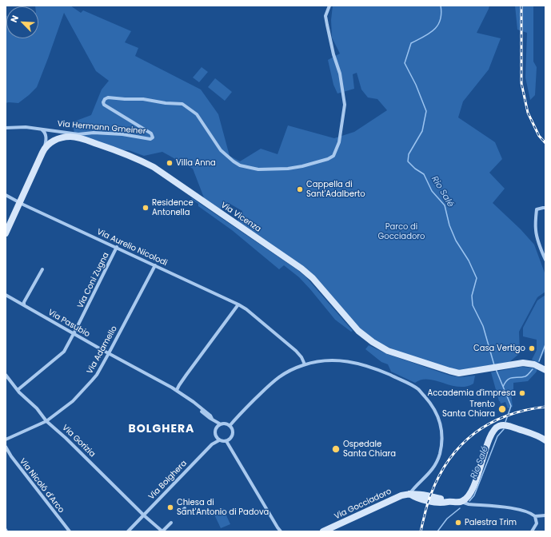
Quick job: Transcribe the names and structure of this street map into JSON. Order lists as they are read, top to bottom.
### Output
{
  "streets": {
    "main road": ["Via Vicenza", "Via Gocciadoro"],
    "street": [
      "Via Hermann Gmeiner",
      "Via Aurelio Nicolodi",
      "Via Coni Zugna",
      "Via Pasubio",
      "Via Adamello",
      "Via Gorizia",
      "Via Bolghera",
      "Via Nicoló d'Arco"
    ]
  },
  "crossings": [
    ["Via Vicenza", "Via Aurelio Nicolodi"],
    ["Via Aurelio Nicolodi", "Via Coni Zugna"],
    ["Via Aurelio Nicolodi", "Via Adamello"],
    ["Via Coni Zugna", "Via Pasubio"],
    ["Via Coni Zugna", "Via Gorizia"],
    ["Via Pasubio", "Via Adamello"],
    ["Via Pasubio", "Via Bolghera"],
    ["Via Adamello", "Via Gorizia"],
    ["Via Gorizia", "Via Bolghera"]
  ],
  "districts": ["BOLGHERA"],
  "water": ["Rio Salé"],
  "parks": ["Parco di Gocciadoro"],
  "places": [
    "Villa Anna",
    "Cappella di Sant'Adalberto",
    "Residence Antonella",
    "Casa Vertigo",
    "Accademia d'impresa",
    "Trento Santa Chiara",
    "Ospedale Santa Chiara",
    "Chiesa di Sant'Antonio di Padova",
    "Palestra Trim"
  ],
  "north": "top left"
}
